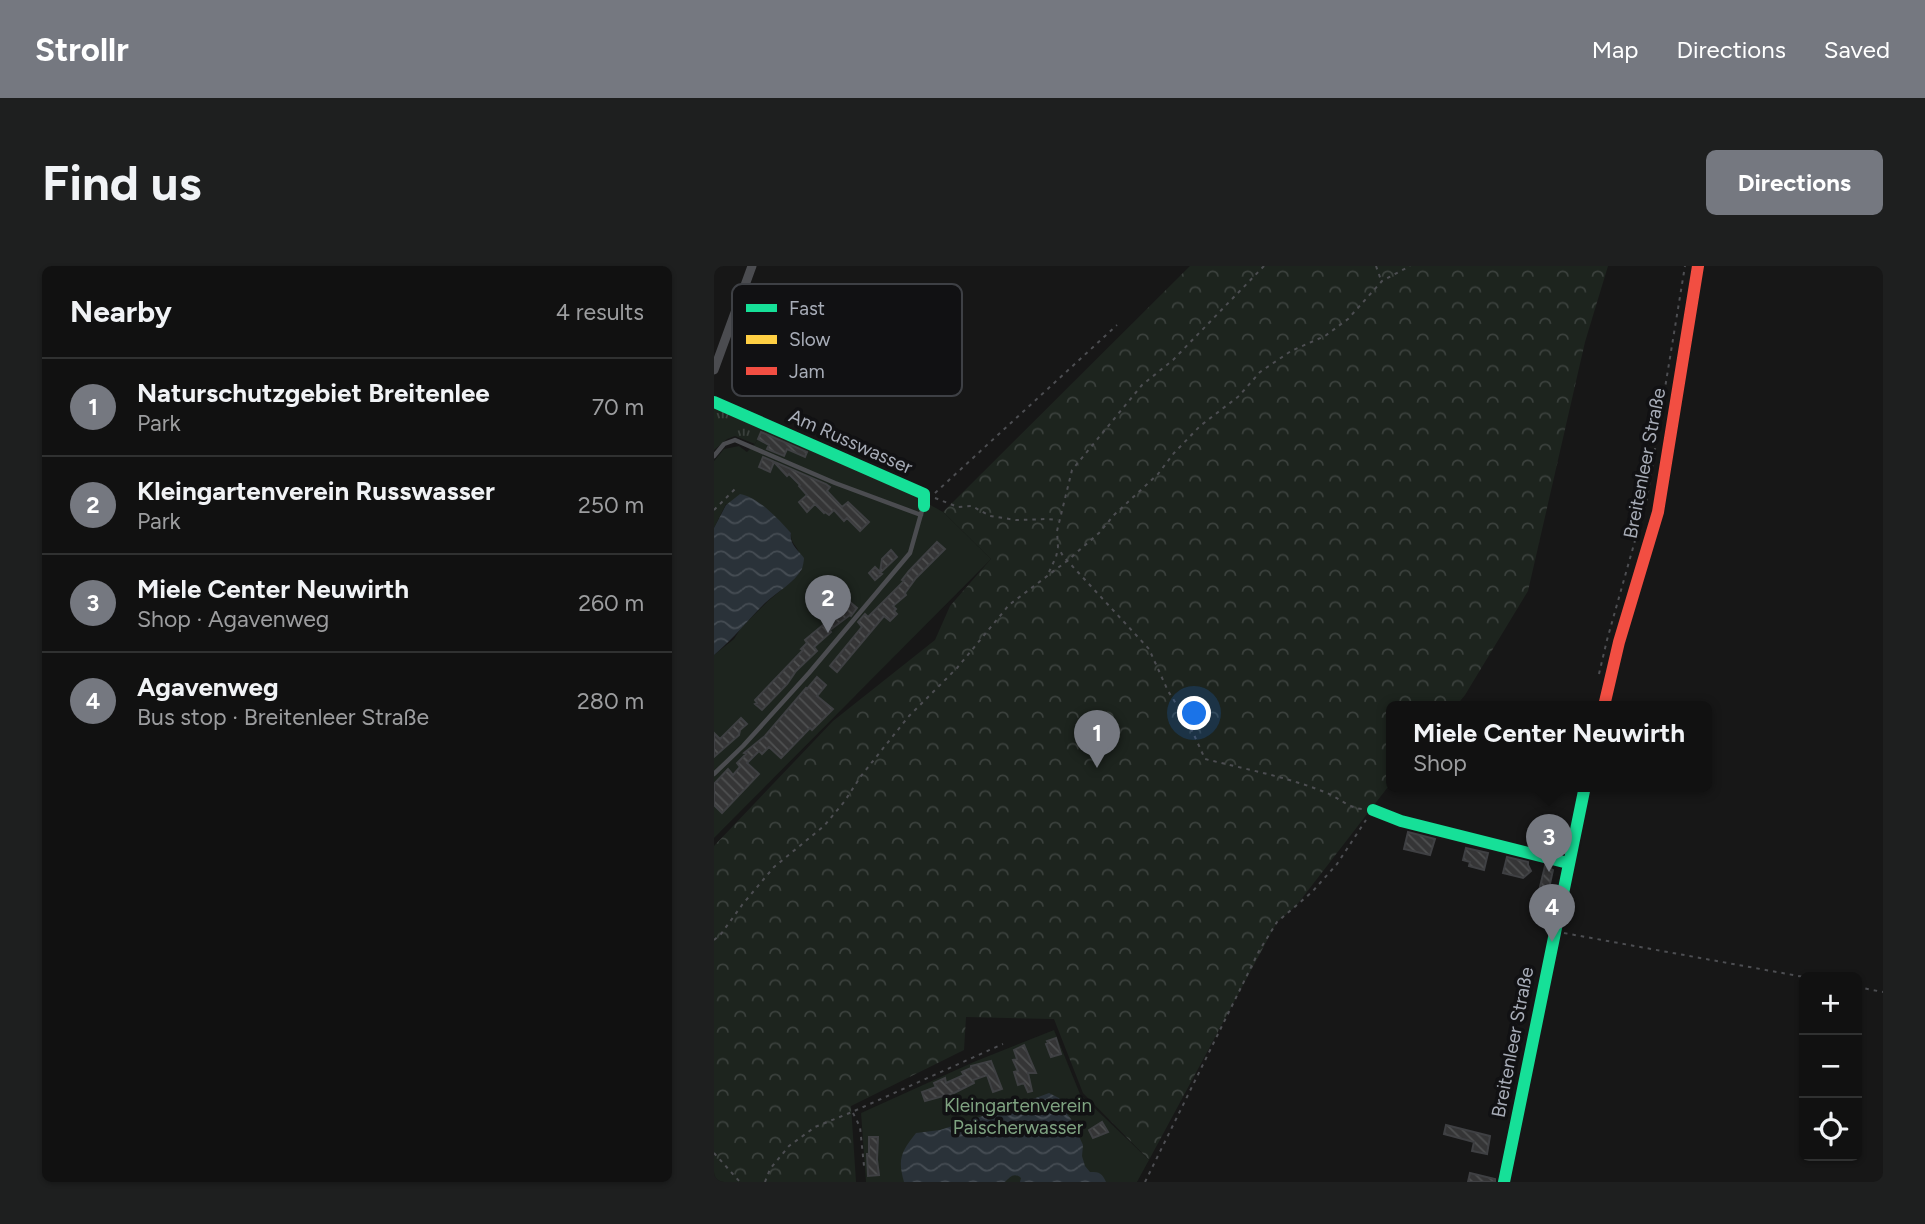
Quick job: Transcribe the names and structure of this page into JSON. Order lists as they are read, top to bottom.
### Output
{
  "streets": {
    "main road": ["Am Russwasser", "Breitenleer Straße"]
  },
  "parks": ["Kleingartenverein Paischerwasser"],
  "legend": ["Fast", "Slow", "Jam"],
  "page": {
    "header": "Strollr",
    "nav": ["Map", "Directions", "Saved"],
    "buttons": "Directions",
    "title": "Find us",
    "heading": ["Nearby", "4 results"],
    "list": [
      {
        "mark": "1",
        "name": "Naturschutzgebiet Breitenlee",
        "note": "Park",
        "value": "70 m"
      },
      {
        "mark": "2",
        "name": "Kleingartenverein Russwasser",
        "note": "Park",
        "value": "250 m"
      },
      {
        "mark": "3",
        "name": "Miele Center Neuwirth",
        "note": "Shop · Agavenweg",
        "value": "260 m"
      },
      {
        "mark": "4",
        "name": "Agavenweg",
        "note": "Bus stop · Breitenleer Straße",
        "value": "280 m"
      }
    ],
    "pins": [
      "2",
      "1",
      "3",
      "4"
    ],
    "popup": ["Miele Center Neuwirth", "Shop"],
    "map_buttons": ["+", "−"]
  }
}
